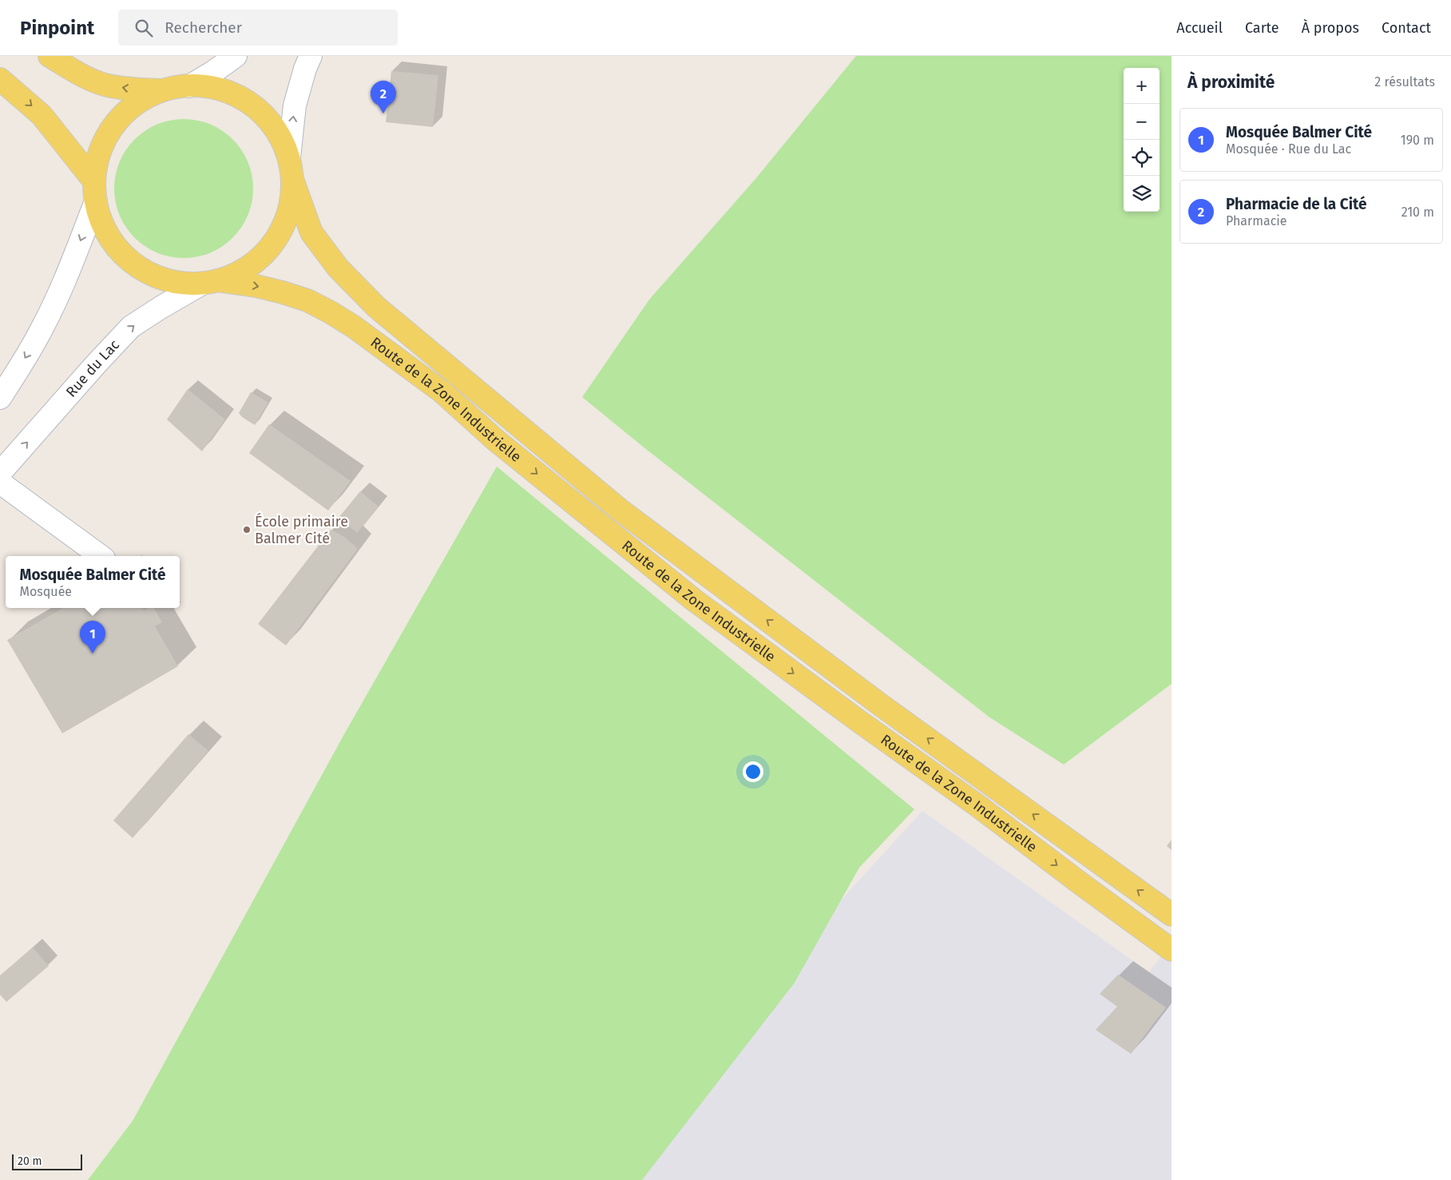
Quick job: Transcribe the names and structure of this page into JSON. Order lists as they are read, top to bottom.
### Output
{
  "streets": {
    "main road": ["Route de la Zone Industrielle"],
    "street": ["Rue du Lac"]
  },
  "crossings": [
    ["Rue du Lac", "Route de la Zone Industrielle"]
  ],
  "places": ["École primaire Balmer Cité"],
  "scale_bar": "20 m",
  "page": {
    "header": "Pinpoint",
    "search": "Rechercher",
    "nav": [
      "Accueil",
      "Carte",
      "À propos",
      "Contact"
    ],
    "heading": ["À proximité", "2 résultats"],
    "map_buttons": ["+", "−"],
    "pins": ["2", "1"],
    "list": [
      {
        "mark": "1",
        "name": "Mosquée Balmer Cité",
        "note": "Mosquée · Rue du Lac",
        "value": "190 m"
      },
      {
        "mark": "2",
        "name": "Pharmacie de la Cité",
        "note": "Pharmacie",
        "value": "210 m"
      }
    ],
    "popup": ["Mosquée Balmer Cité", "Mosquée"],
    "scale": "20 m"
  }
}
